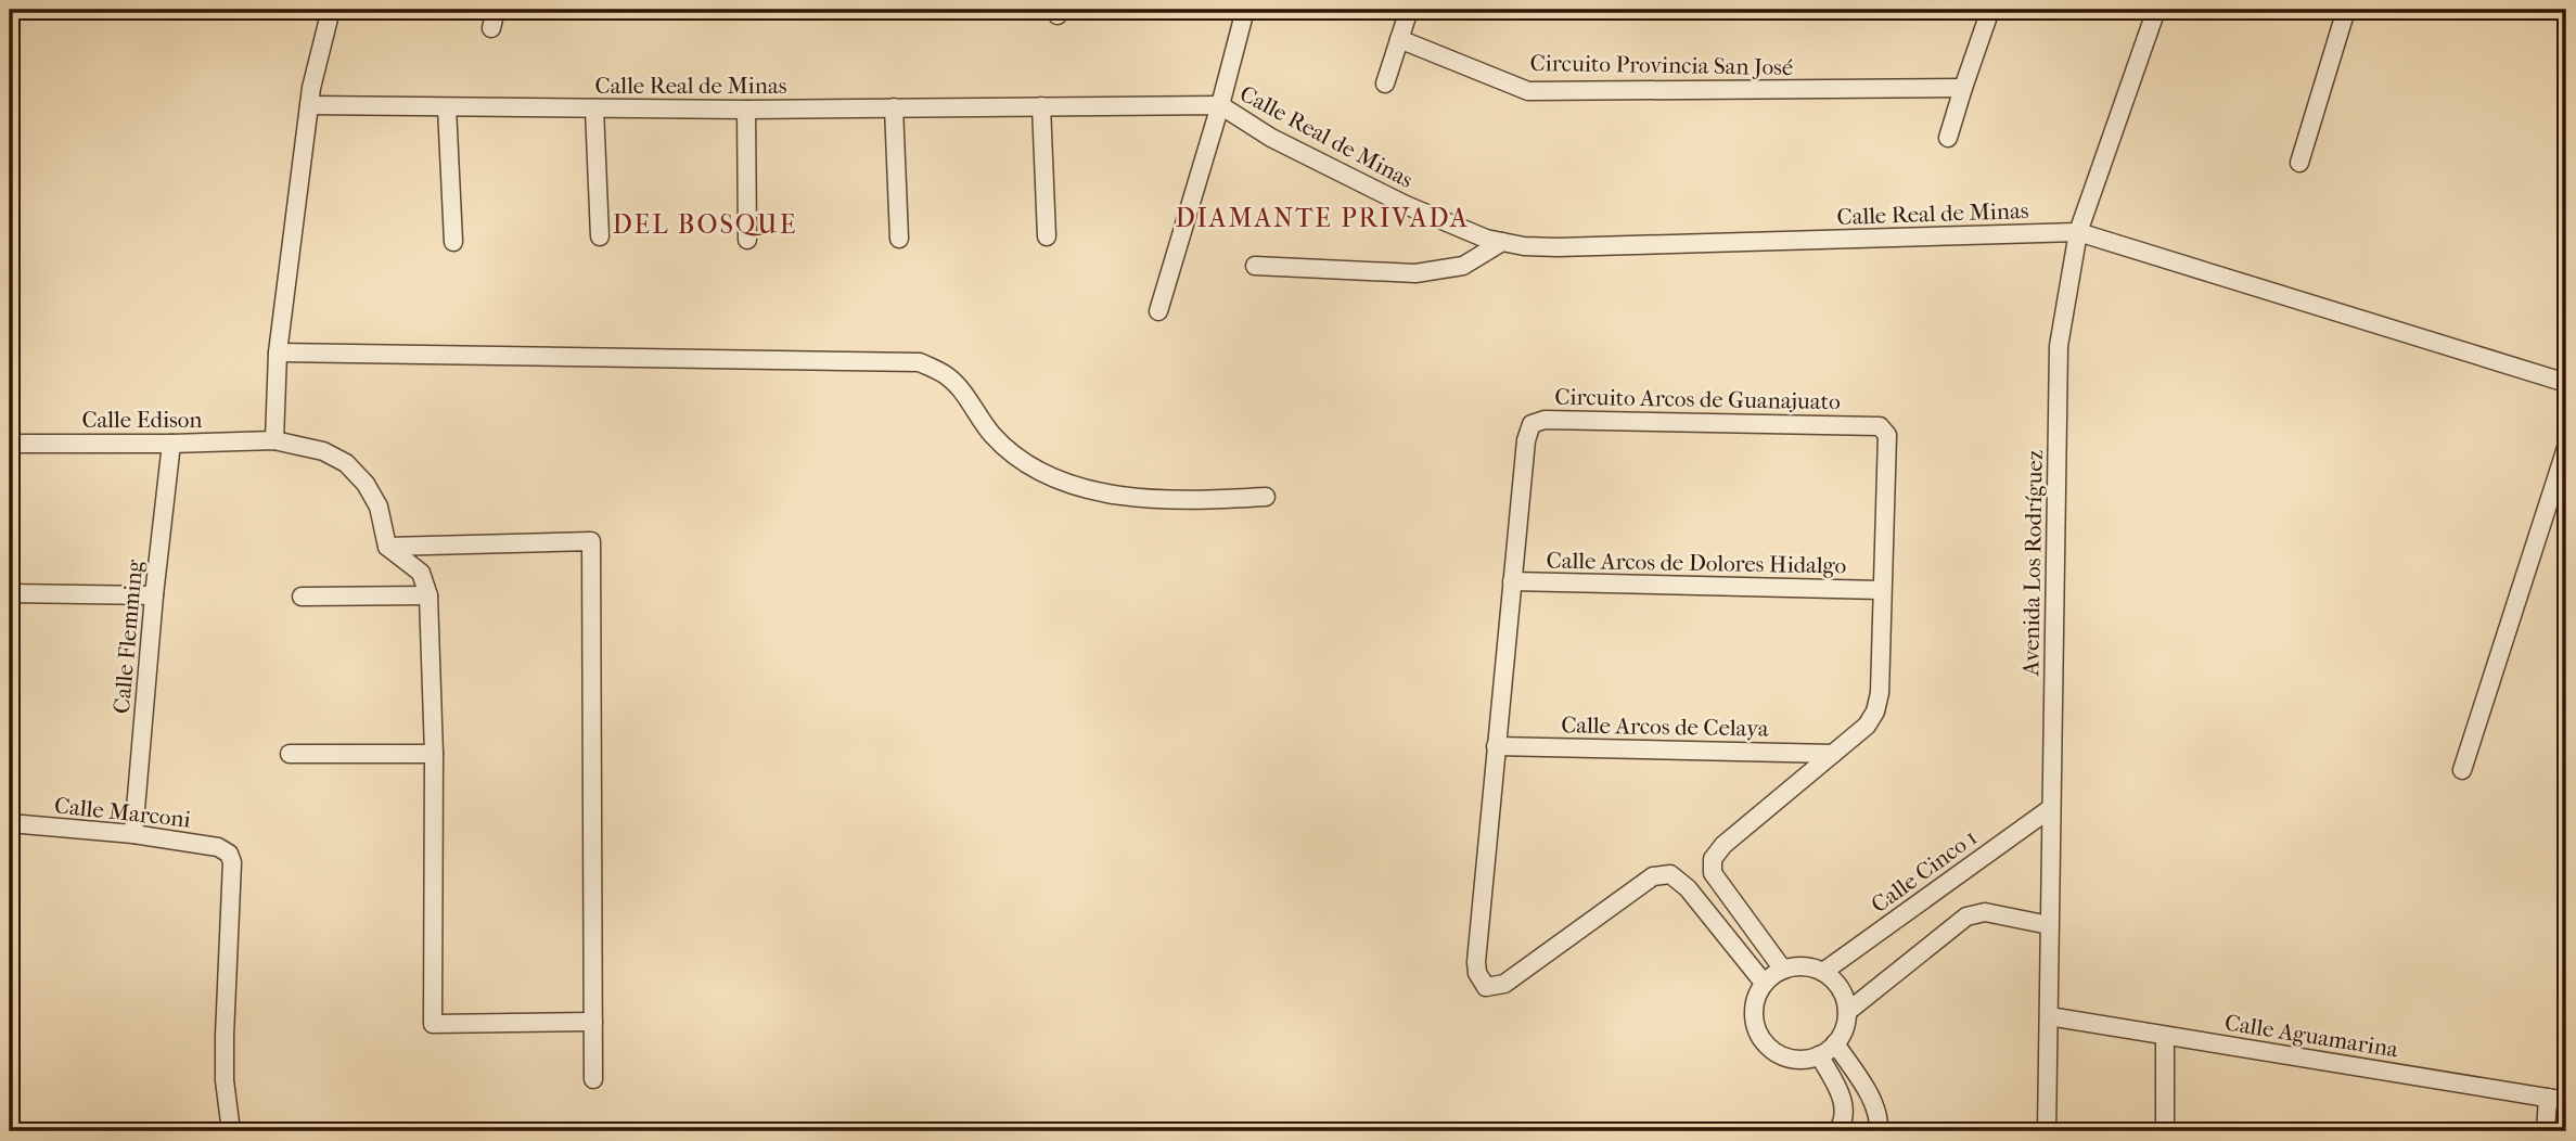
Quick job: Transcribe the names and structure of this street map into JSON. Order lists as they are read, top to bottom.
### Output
{
  "streets": {
    "street": [
      "Circuito Provincia San José",
      "Calle Real de Minas",
      "Circuito Arcos de Guanajuato",
      "Calle Edison",
      "Calle Arcos de Dolores Hidalgo",
      "Avenida Los Rodríguez",
      "Calle Flemming",
      "Calle Arcos de Celaya",
      "Calle Marconi",
      "Calle Cinco 1",
      "Calle Aguamarina"
    ]
  },
  "crossings": [
    ["Calle Real de Minas", "Avenida Los Rodríguez"],
    ["Circuito Arcos de Guanajuato", "Calle Arcos de Dolores Hidalgo"],
    ["Circuito Arcos de Guanajuato", "Calle Arcos de Celaya"],
    ["Circuito Arcos de Guanajuato", "Calle Cinco 1"],
    ["Calle Edison", "Calle Flemming"],
    ["Avenida Los Rodríguez", "Calle Cinco 1"],
    ["Avenida Los Rodríguez", "Calle Aguamarina"],
    ["Calle Flemming", "Calle Marconi"]
  ],
  "districts": ["DIAMANTE PRIVADA", "DEL BOSQUE"]
}
